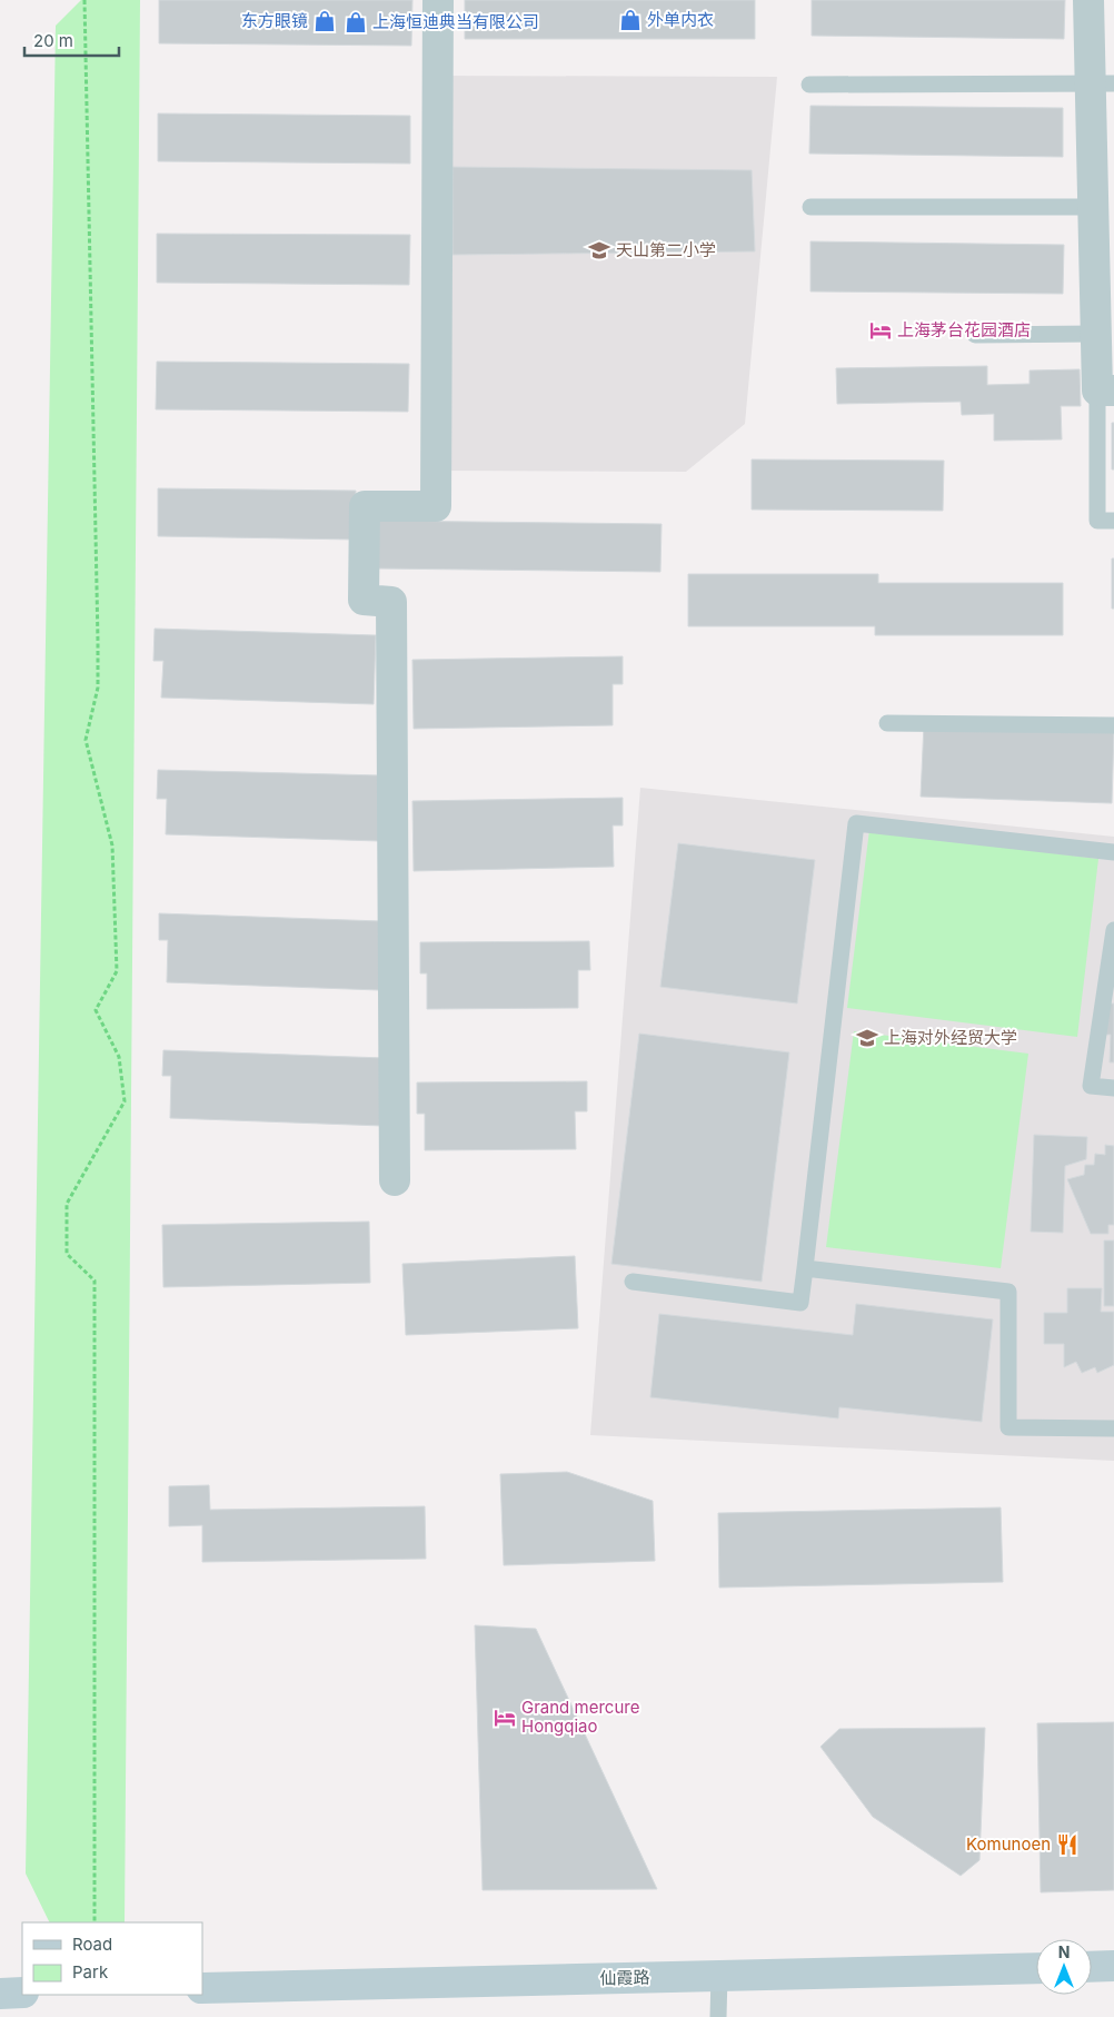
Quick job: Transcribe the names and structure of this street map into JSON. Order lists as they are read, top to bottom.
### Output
{
  "streets": {
    "main road": ["仙霞路"]
  },
  "places": {
    "shop": ["外单内衣", "东方眼镜", "上海恒迪典当有限公司"],
    "school or university": ["天山第二小学", "上海对外经贸大学"],
    "hotel": ["上海茅台花园酒店", "Grand mercure Hongqiao"],
    "restaurant": ["Komunoen"]
  },
  "legend": ["Road", "Park"],
  "scale_bar": "20 m",
  "north": "top"
}
